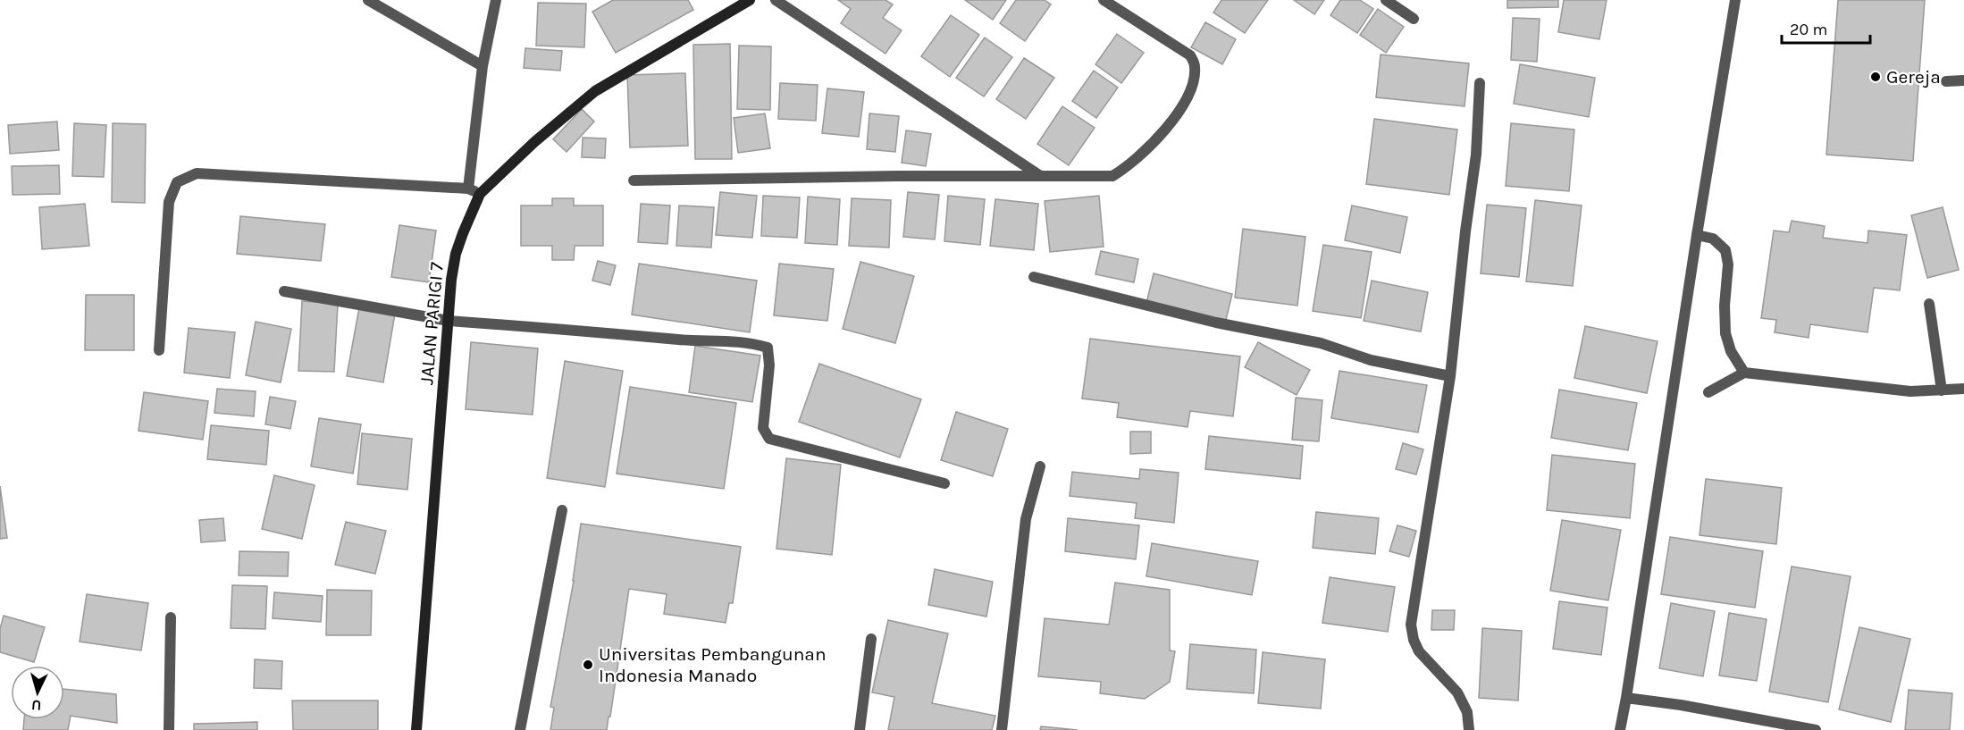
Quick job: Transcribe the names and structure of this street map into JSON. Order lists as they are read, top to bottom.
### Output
{
  "streets": {
    "street": ["JALAN PARIGI 7"]
  },
  "places": ["Gereja", "Universitas Pembangunan Indonesia Manado"],
  "scale_bar": "20 m",
  "north": "bottom"
}
